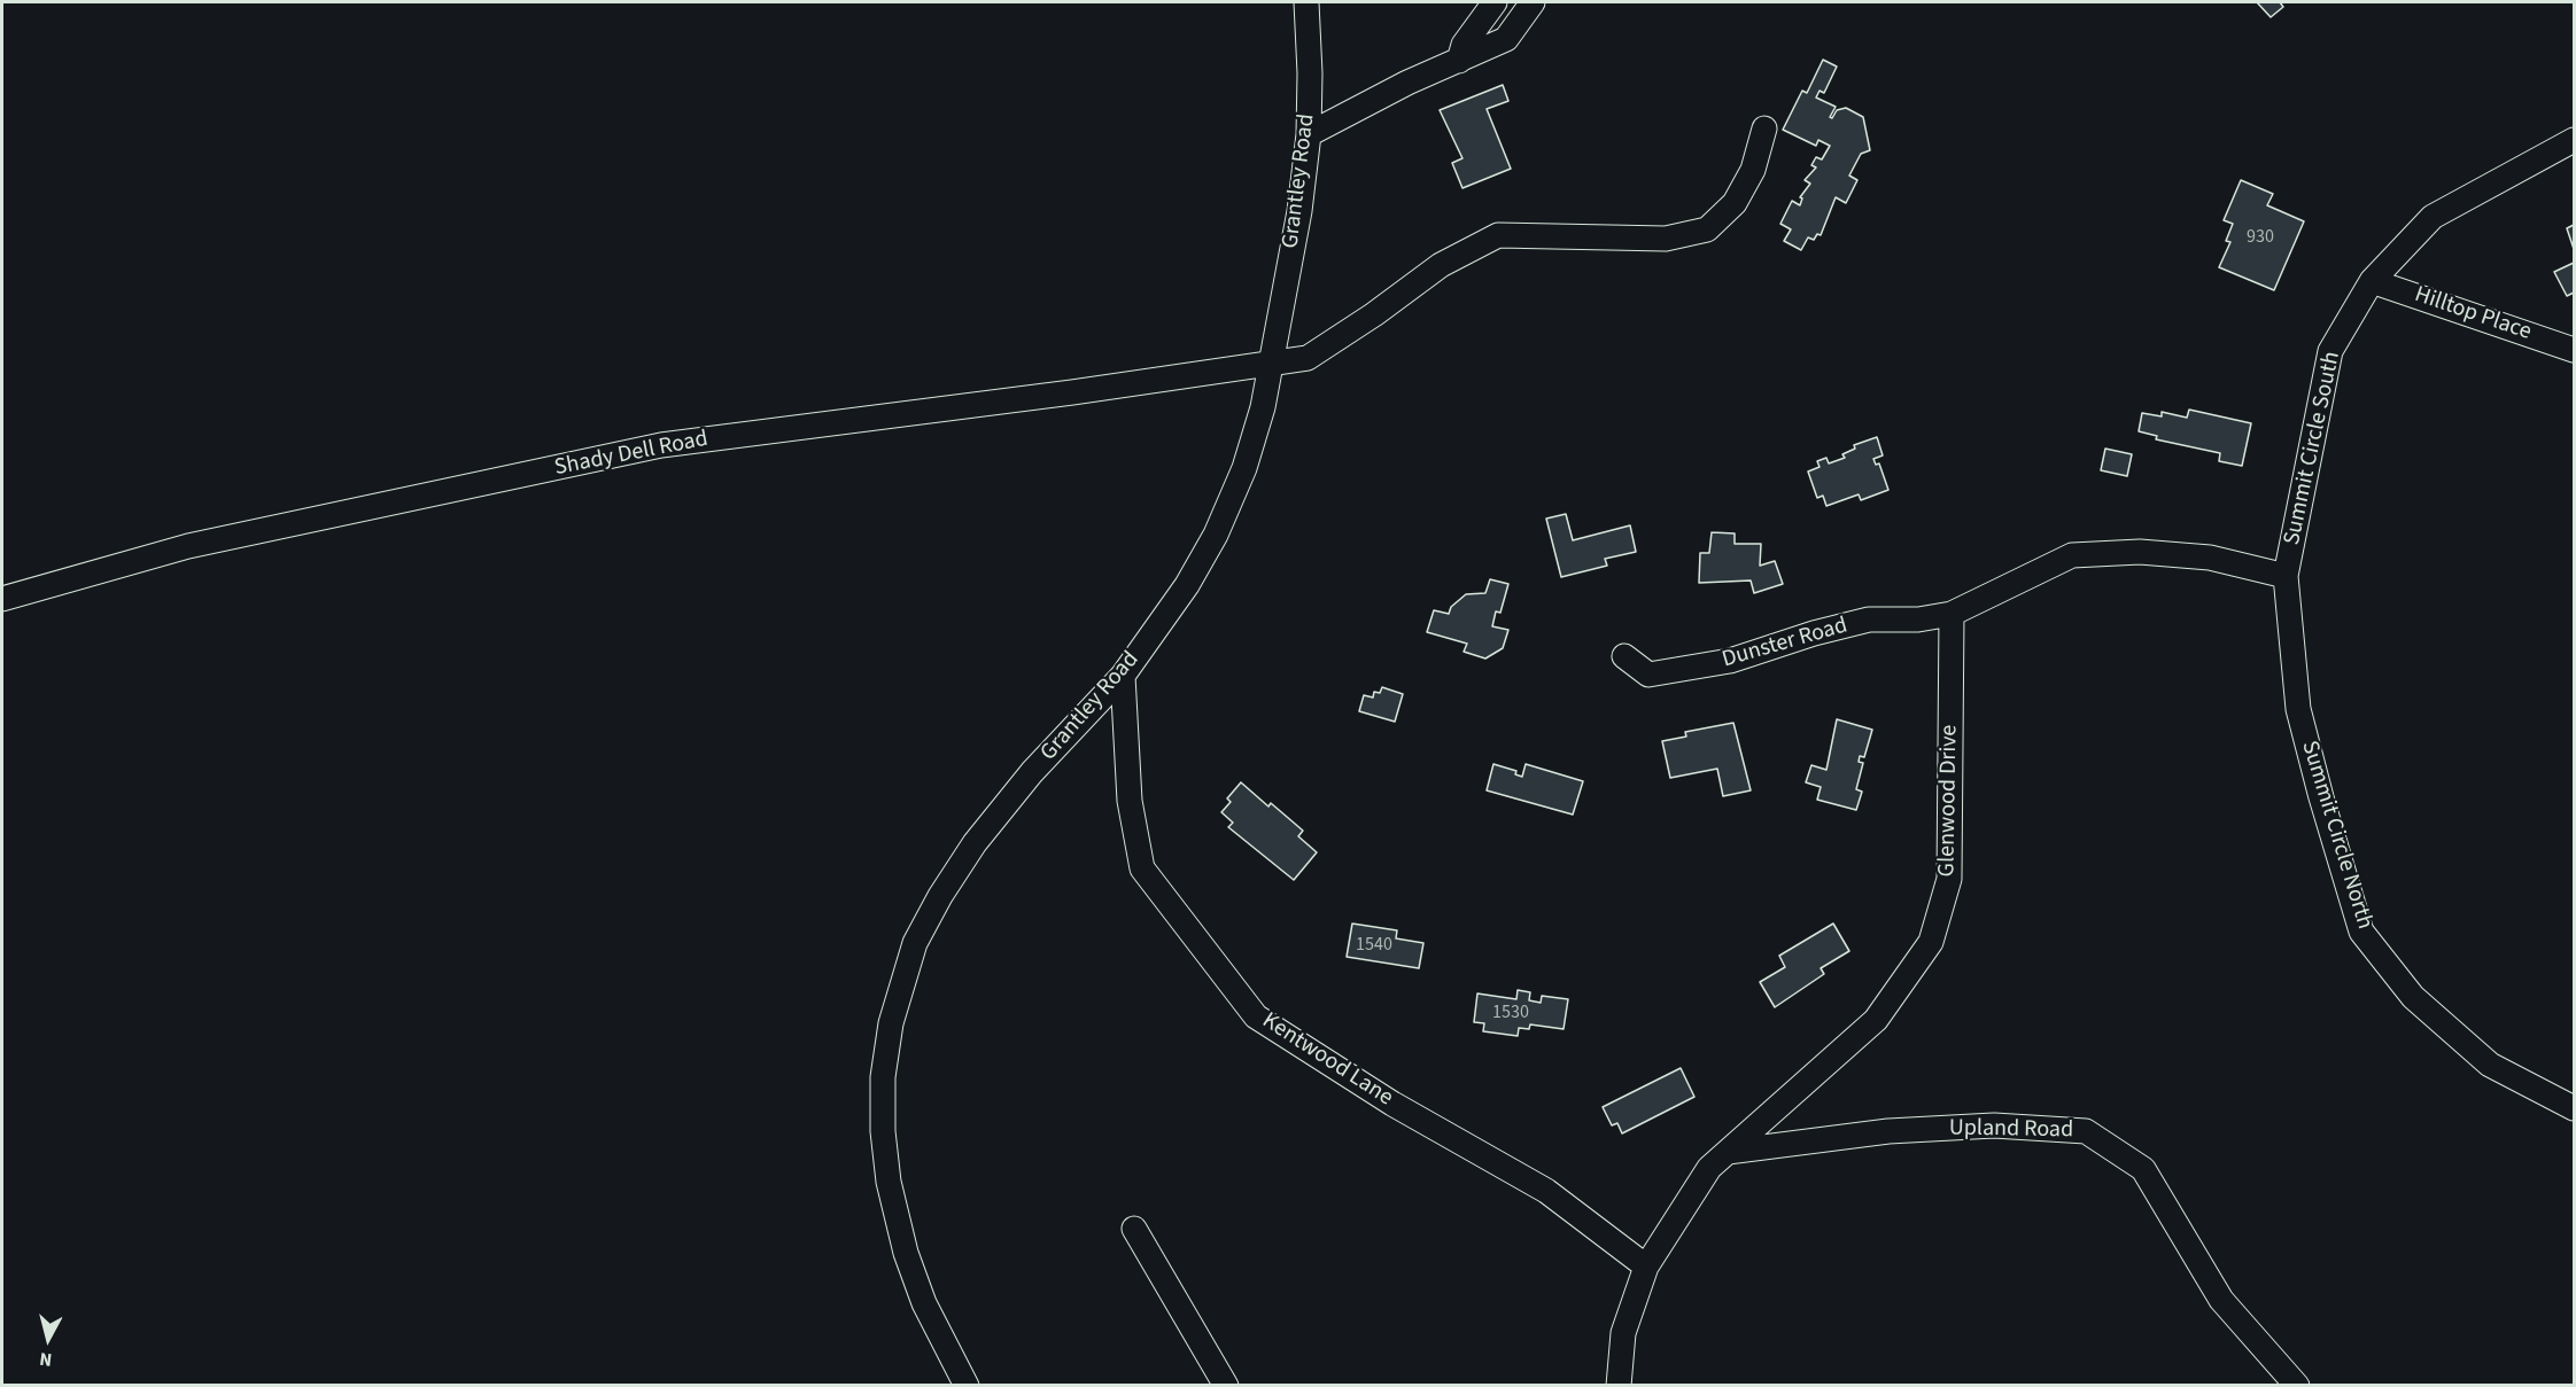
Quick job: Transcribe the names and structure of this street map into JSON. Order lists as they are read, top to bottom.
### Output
{
  "streets": {
    "street": [
      "Grantley Road",
      "Hilltop Place",
      "Summit Circle South",
      "Shady Dell Road",
      "Dunster Road",
      "Glenwood Drive",
      "Summit Circle North",
      "Kentwood Lane",
      "Upland Road"
    ]
  },
  "crossings": [
    ["Grantley Road", "Shady Dell Road"],
    ["Grantley Road", "Kentwood Lane"],
    ["Hilltop Place", "Summit Circle South"],
    ["Summit Circle South", "Summit Circle North"],
    ["Dunster Road", "Glenwood Drive"],
    ["Glenwood Drive", "Kentwood Lane"],
    ["Glenwood Drive", "Upland Road"]
  ],
  "house_numbers": ["930", "1540", "1530"],
  "north": "bottom"
}
